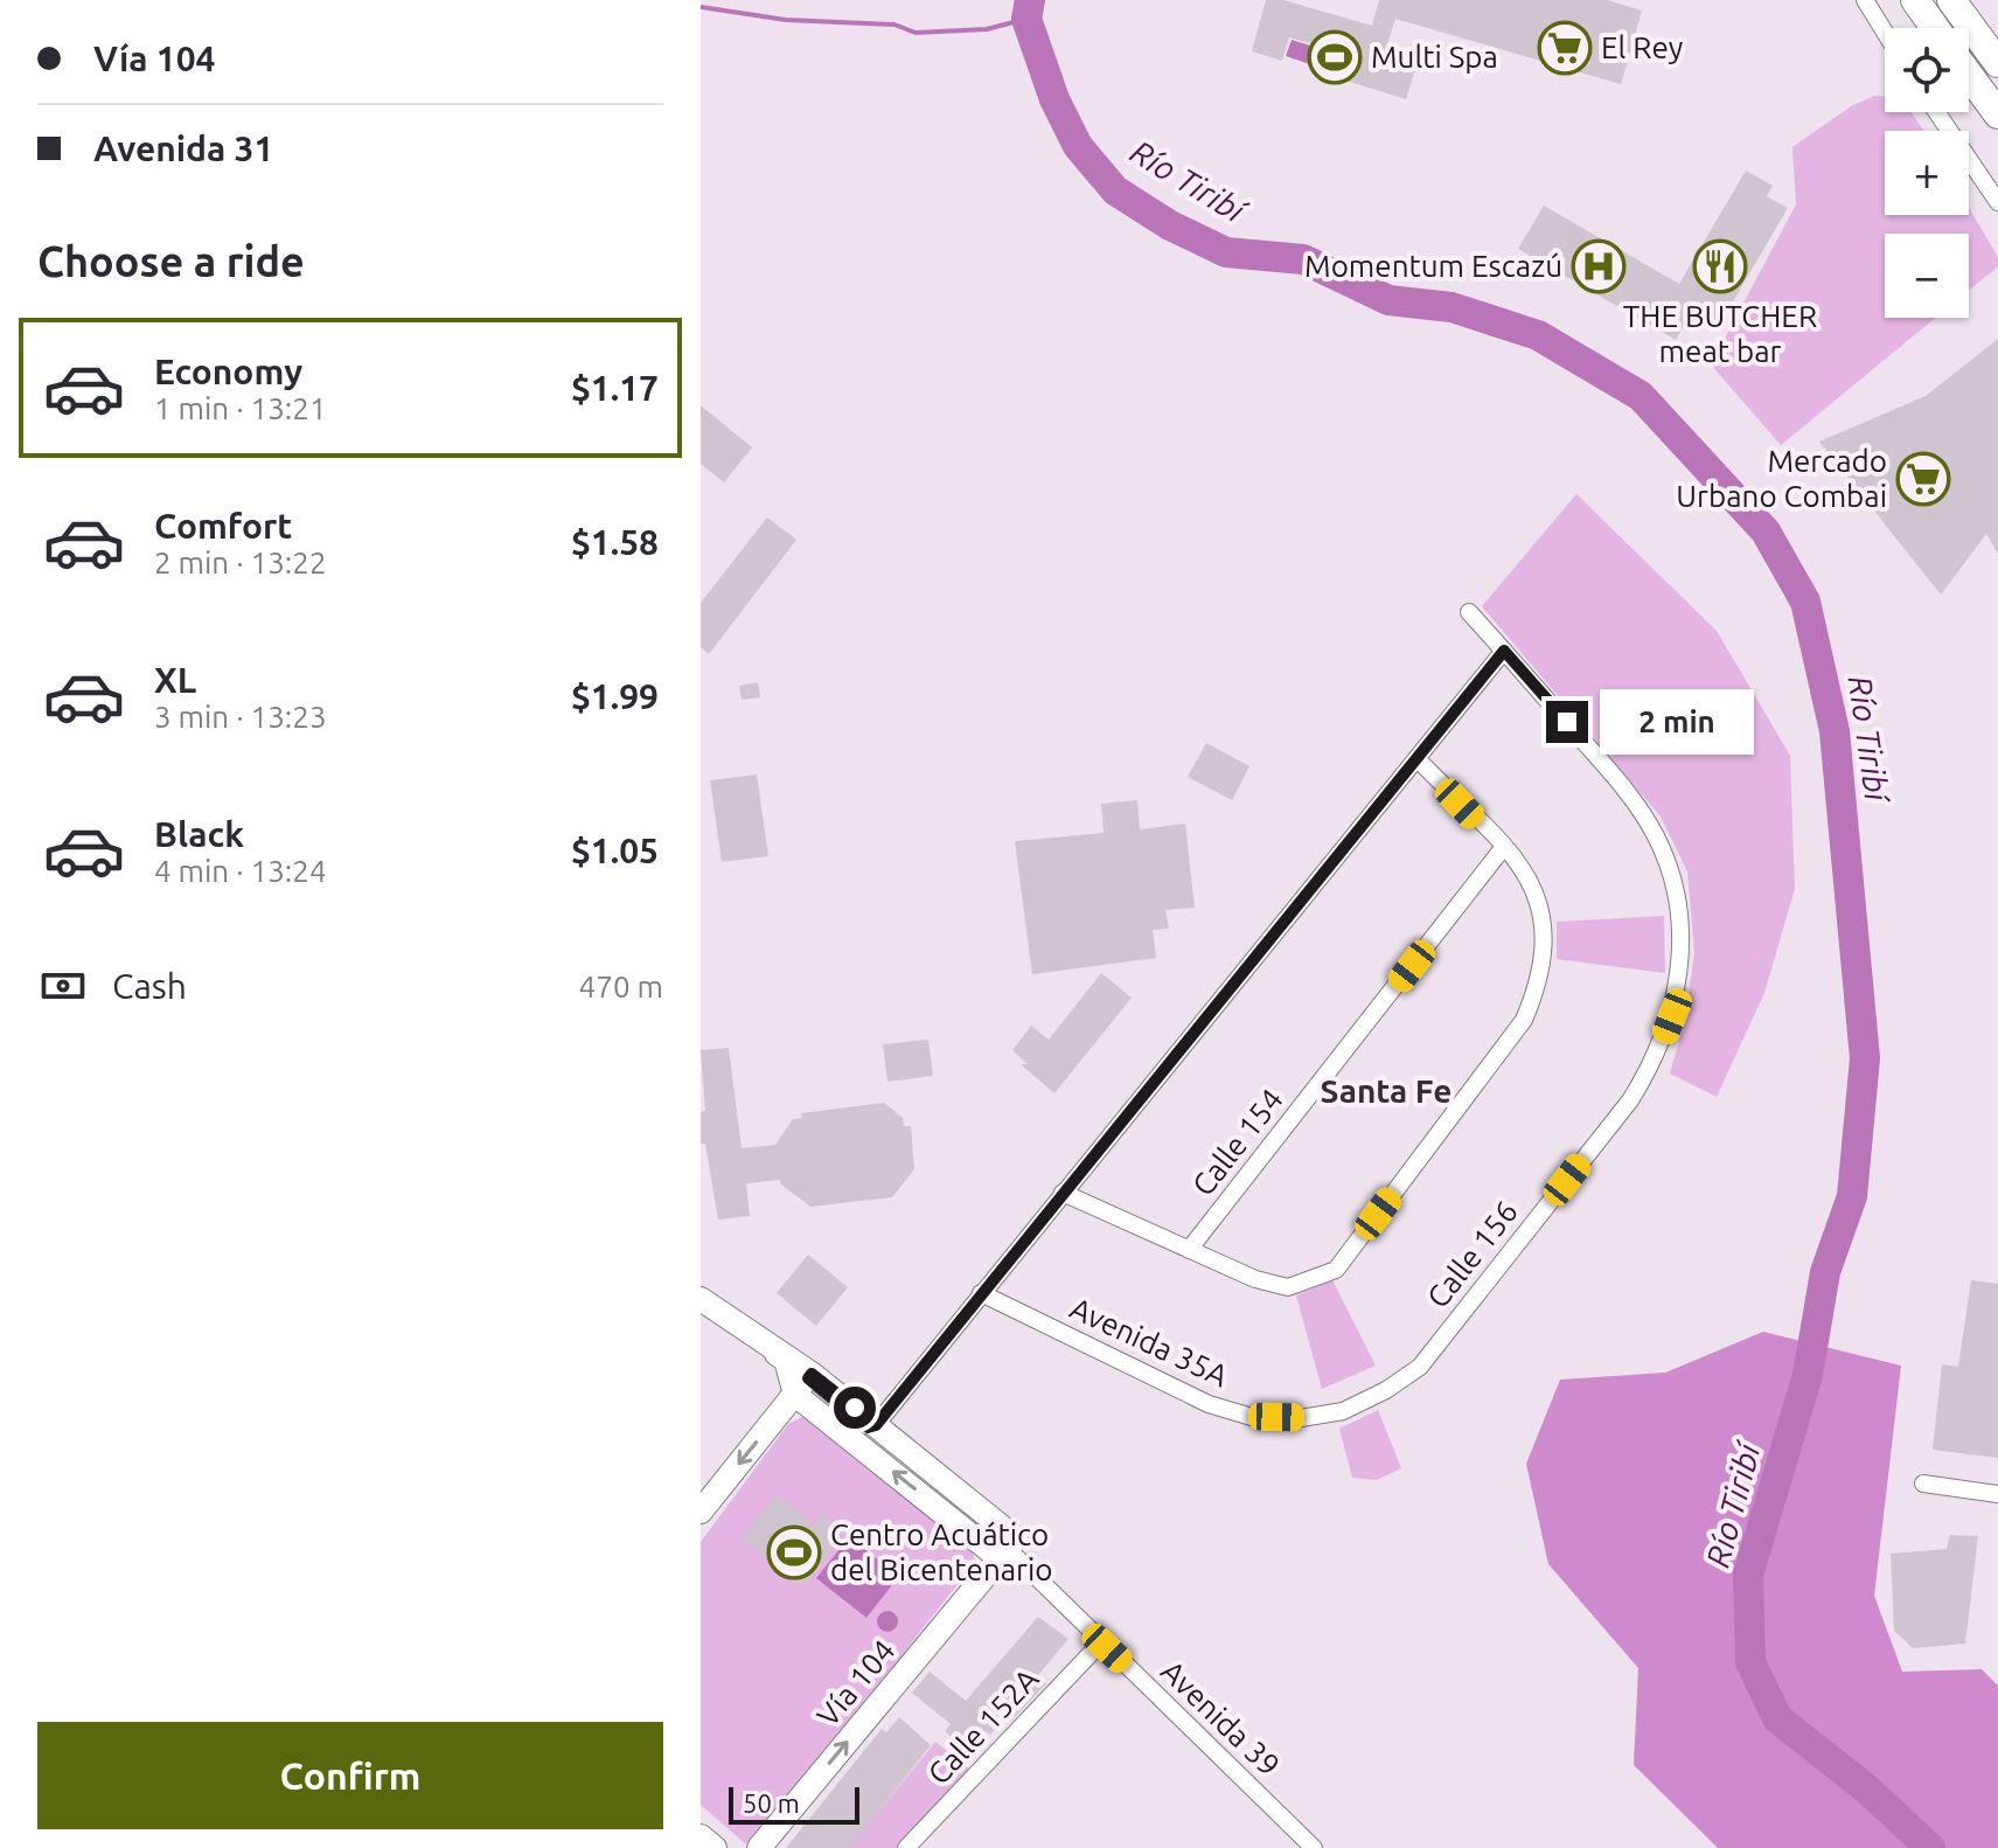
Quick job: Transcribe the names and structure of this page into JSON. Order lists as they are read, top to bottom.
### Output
{
  "streets": {
    "main road": ["Vía 104"],
    "street": [
      "Calle 154",
      "Calle 156",
      "Avenida 35A",
      "Avenida 39",
      "Calle 152A"
    ]
  },
  "crossings": [
    ["Calle 156", "Avenida 35A"],
    ["Vía 104", "Avenida 39"],
    ["Avenida 39", "Calle 152A"]
  ],
  "one_way": ["Vía 104"],
  "districts": ["Santa Fe"],
  "water": ["Río Tiribí"],
  "places": {
    "supermarket": ["El Rey", "Mercado Urbano Combai"],
    "sports": ["Multi Spa", "Centro Acuático del Bicentenario"],
    "hospital": ["Momentum Escazú"],
    "restaurant": ["THE BUTCHER meat bar"]
  },
  "scale_bar": "50 m",
  "page": {
    "banner": ["Vía 104", "Avenida 31"],
    "map_buttons": ["+", "−"],
    "heading": "Choose a ride",
    "list": [
      {
        "name": "Economy",
        "note": "1 min · 13:21",
        "value": "$1.17"
      },
      {
        "name": "Comfort",
        "note": "2 min · 13:22",
        "value": "$1.58"
      },
      {
        "name": "XL",
        "note": "3 min · 13:23",
        "value": "$1.99"
      },
      {
        "name": "Black",
        "note": "4 min · 13:24",
        "value": "$1.05"
      }
    ],
    "bubble": "2 min",
    "pay": ["Cash", "470 m"],
    "buttons": "Confirm",
    "scale": "50 m"
  }
}
